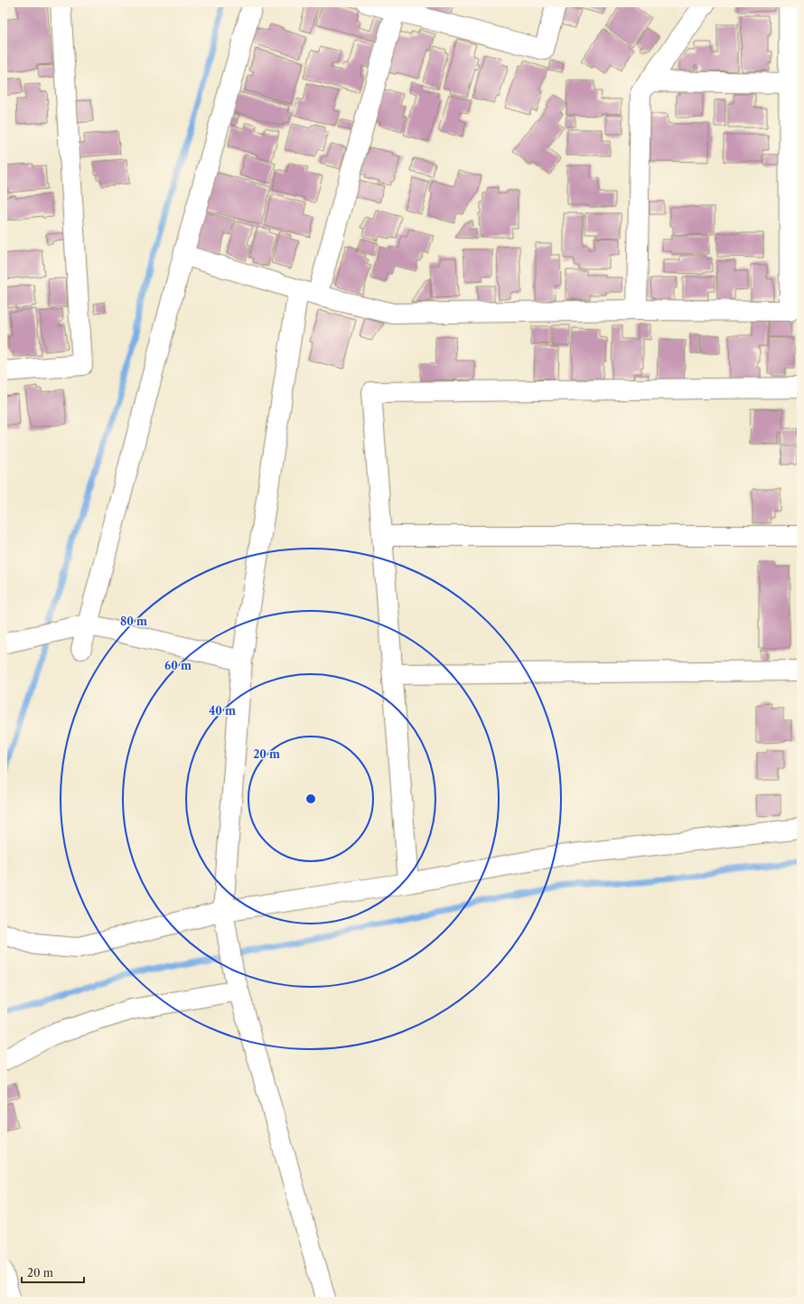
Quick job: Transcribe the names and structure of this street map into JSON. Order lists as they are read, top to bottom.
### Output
{
  "scale_bar": "20 m",
  "rings": [
    "80 m",
    "60 m",
    "40 m",
    "20 m"
  ]
}
